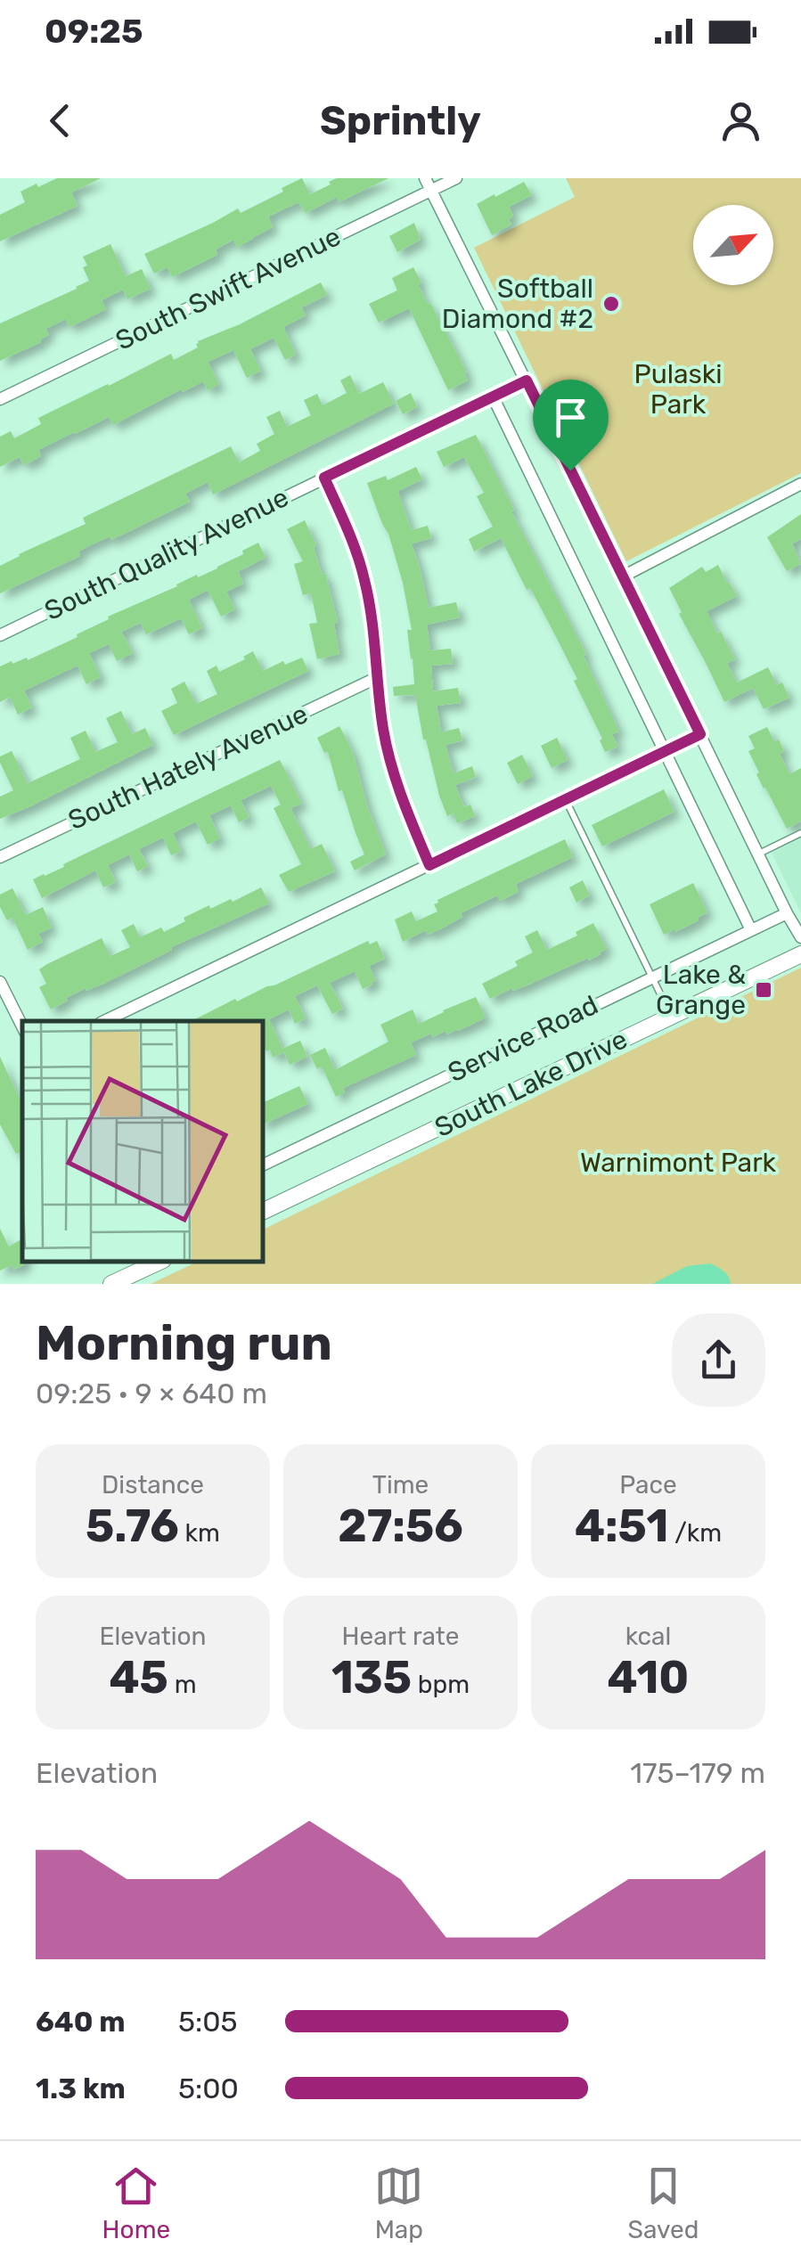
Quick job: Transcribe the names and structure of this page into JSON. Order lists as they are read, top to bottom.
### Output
{
  "streets": {
    "main road": ["South Lake Drive"],
    "street": [
      "South Swift Avenue",
      "South Quality Avenue",
      "South Hately Avenue",
      "Service Road"
    ]
  },
  "parks": ["Pulaski Park", "Warnimont Park"],
  "places": {
    "other": ["Softball Diamond #2"],
    "transit": ["Lake & Grange"]
  },
  "north": "top right",
  "page": {
    "status": "09:25",
    "header": "Sprintly",
    "heading": ["Morning run", "09:25 · 9 × 640 m"],
    "stats": [
      ["Distance", "5.76 km"],
      ["Time", "27:56"],
      ["Pace", "4:51 /km"],
      ["Elevation", "45 m"],
      ["Heart rate", "135 bpm"],
      ["kcal", "410"]
    ],
    "chart": ["Elevation", "175–179 m"],
    "list": [
      {
        "name": "640 m",
        "note": "5:05"
      },
      {
        "name": "1.3 km",
        "note": "5:00"
      }
    ],
    "tabs": ["Home", "Map", "Saved"]
  }
}
